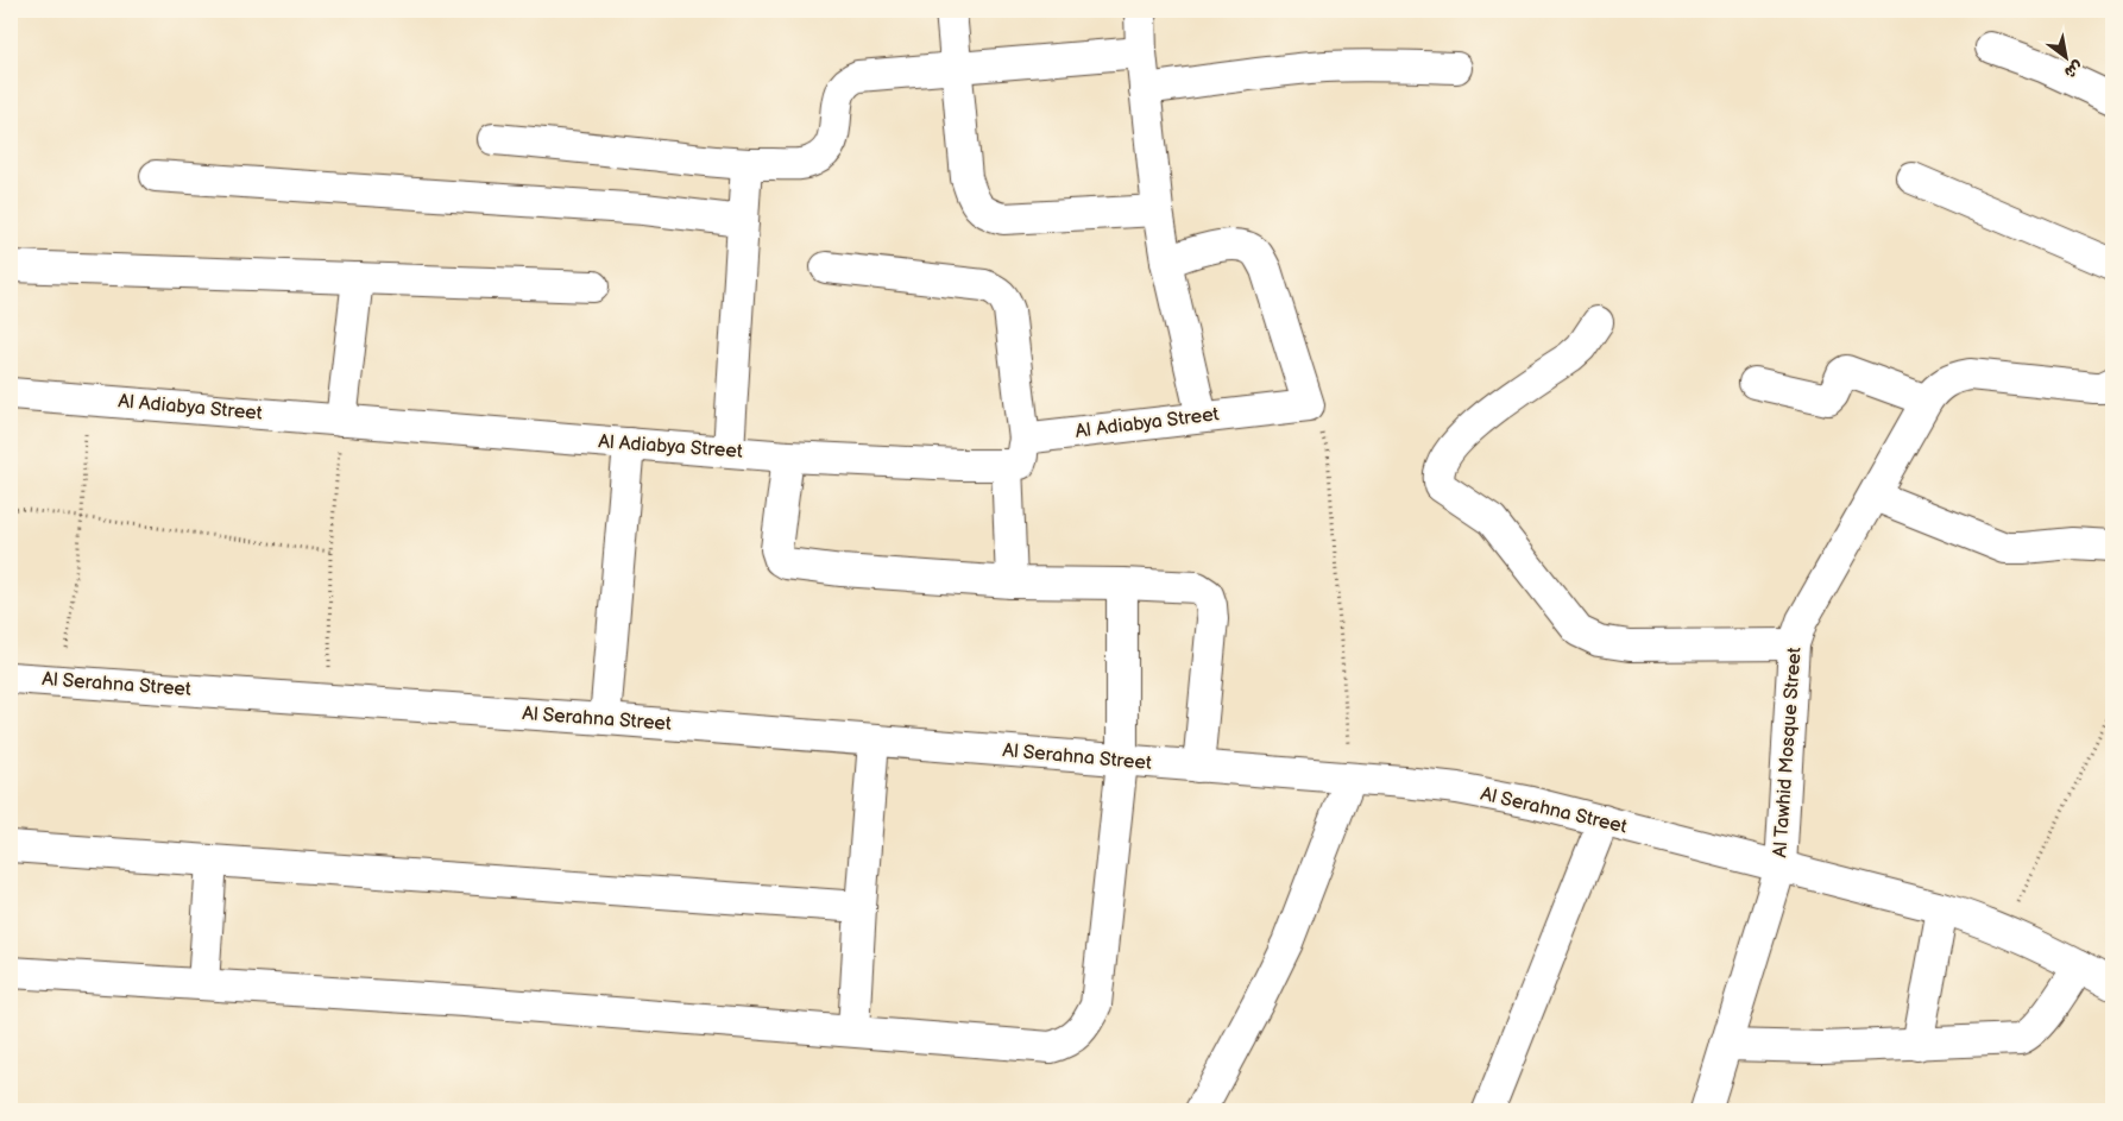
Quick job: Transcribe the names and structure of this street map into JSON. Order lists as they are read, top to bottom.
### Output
{
  "streets": {
    "street": ["Al Adiabya Street", "Al Serahna Street", "Al Tawhid Mosque Street"]
  },
  "crossings": [
    ["Al Serahna Street", "Al Tawhid Mosque Street"]
  ],
  "north": "bottom right"
}
